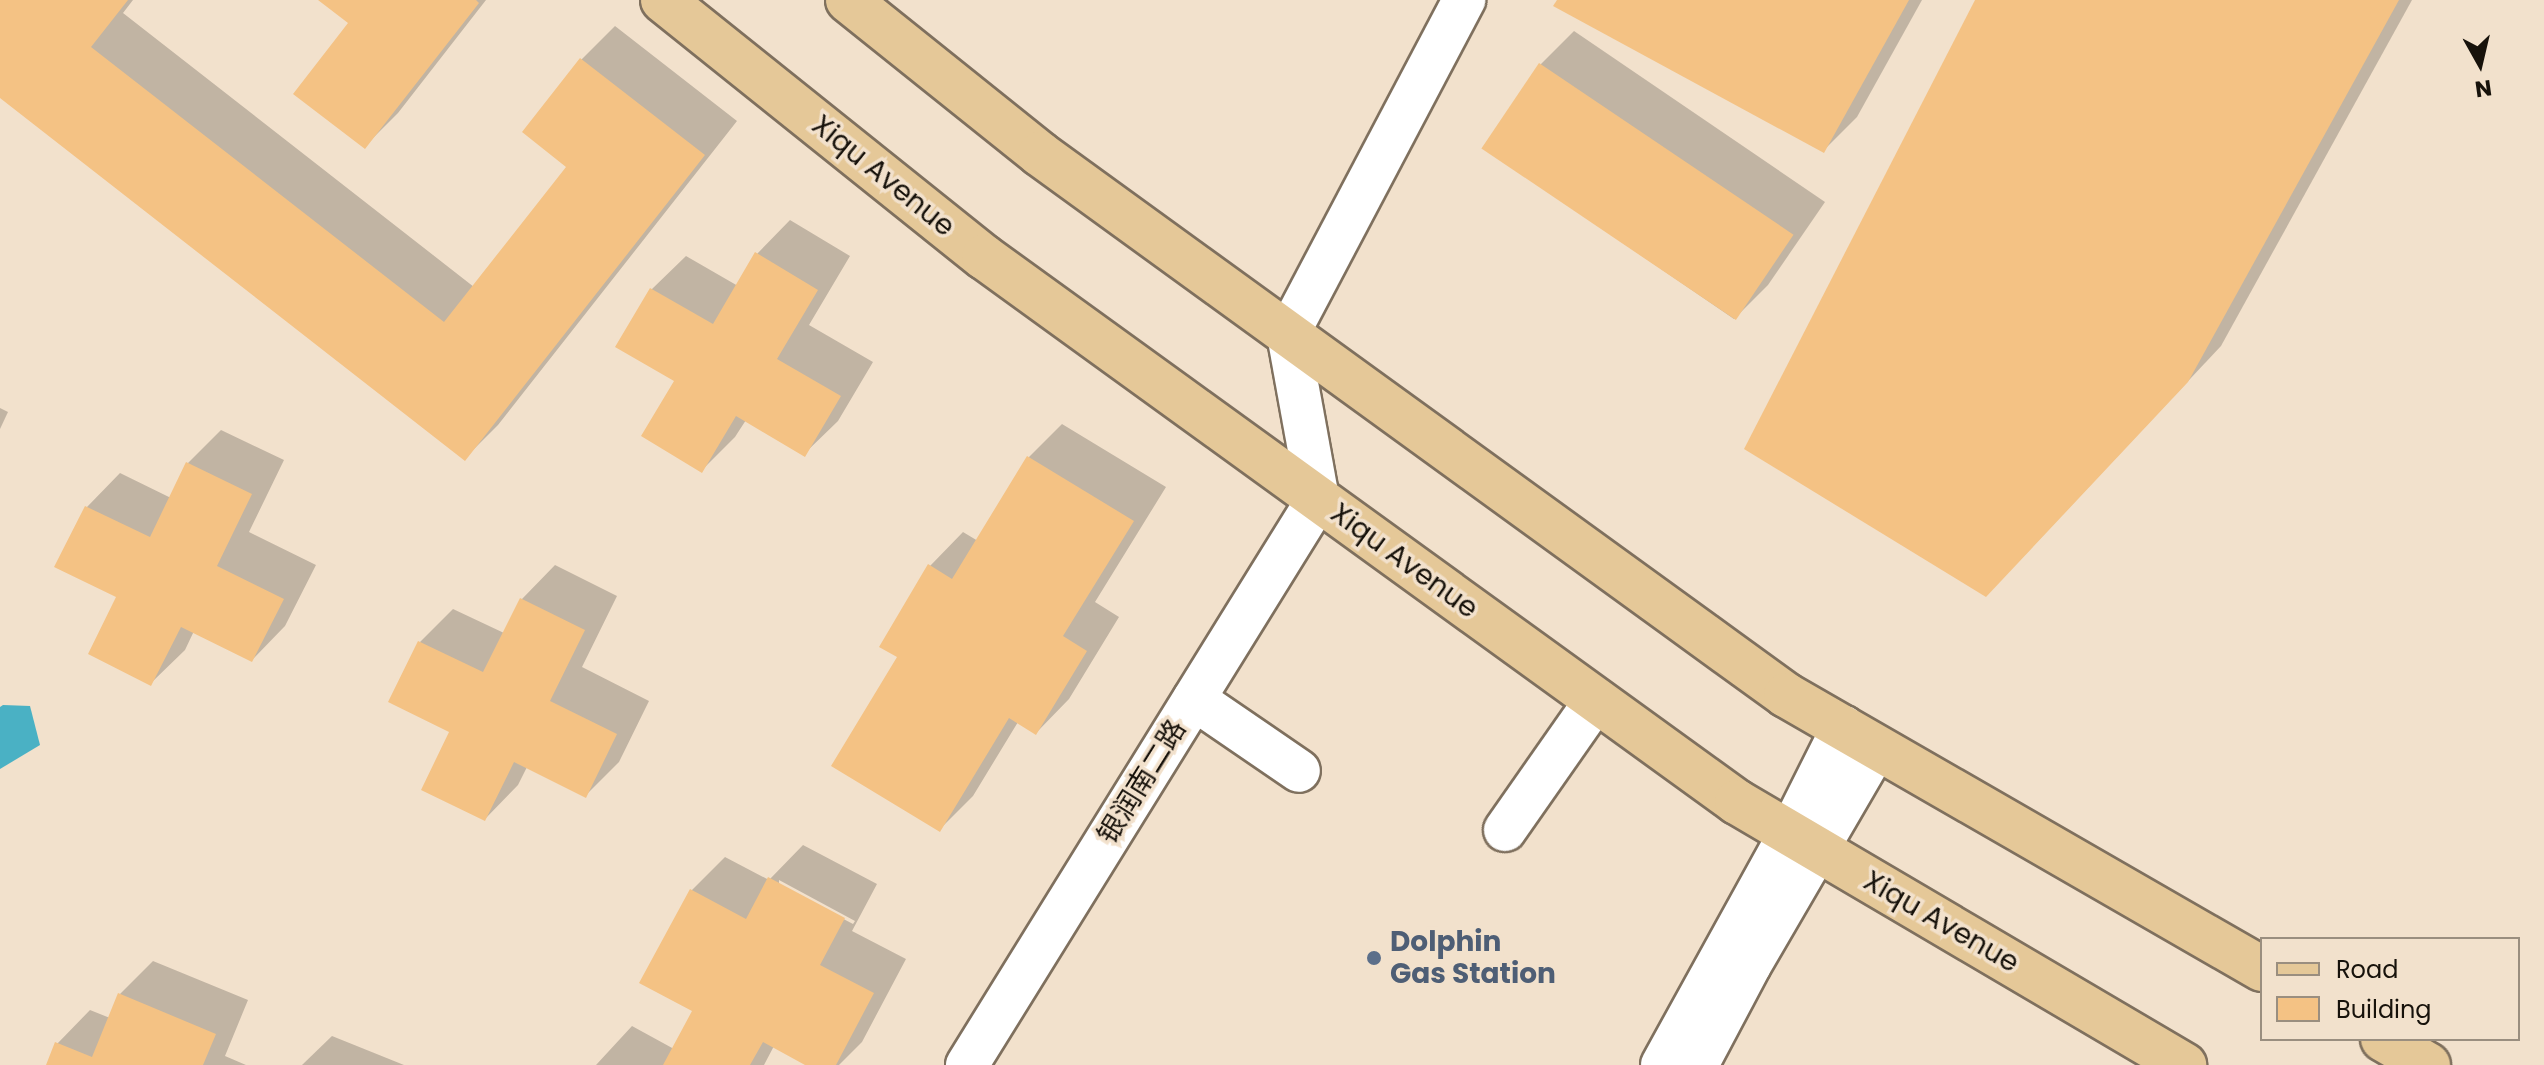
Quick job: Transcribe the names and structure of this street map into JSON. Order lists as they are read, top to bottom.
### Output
{
  "streets": {
    "main road": ["Xiqu Avenue"],
    "street": ["银润南二路"]
  },
  "crossings": [
    ["Xiqu Avenue", "银润南二路"]
  ],
  "places": ["Dolphin Gas Station"],
  "legend": ["Road", "Building"],
  "north": "bottom"
}
